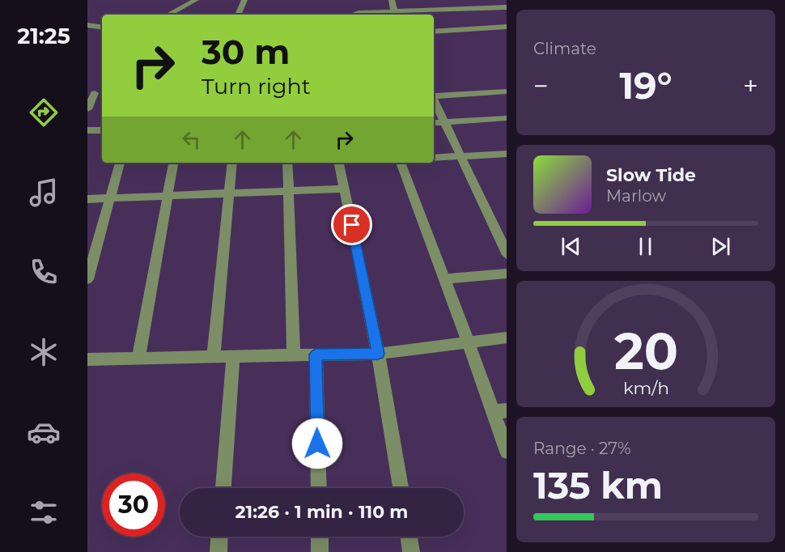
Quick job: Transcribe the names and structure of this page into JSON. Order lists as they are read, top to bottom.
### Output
{
  "page": {
    "tabs": "21:25",
    "tile": [
      "Climate",
      ["Range · 27%", "135 km"]
    ],
    "turn": ["30 m", "Turn right"],
    "heat": ["−", "19°", "+"],
    "song": ["Slow Tide", "Marlow"],
    "limit": "30",
    "trip": "21:26 · 1 min · 110 m",
    "gauge": ["20", "km/h"]
  }
}
